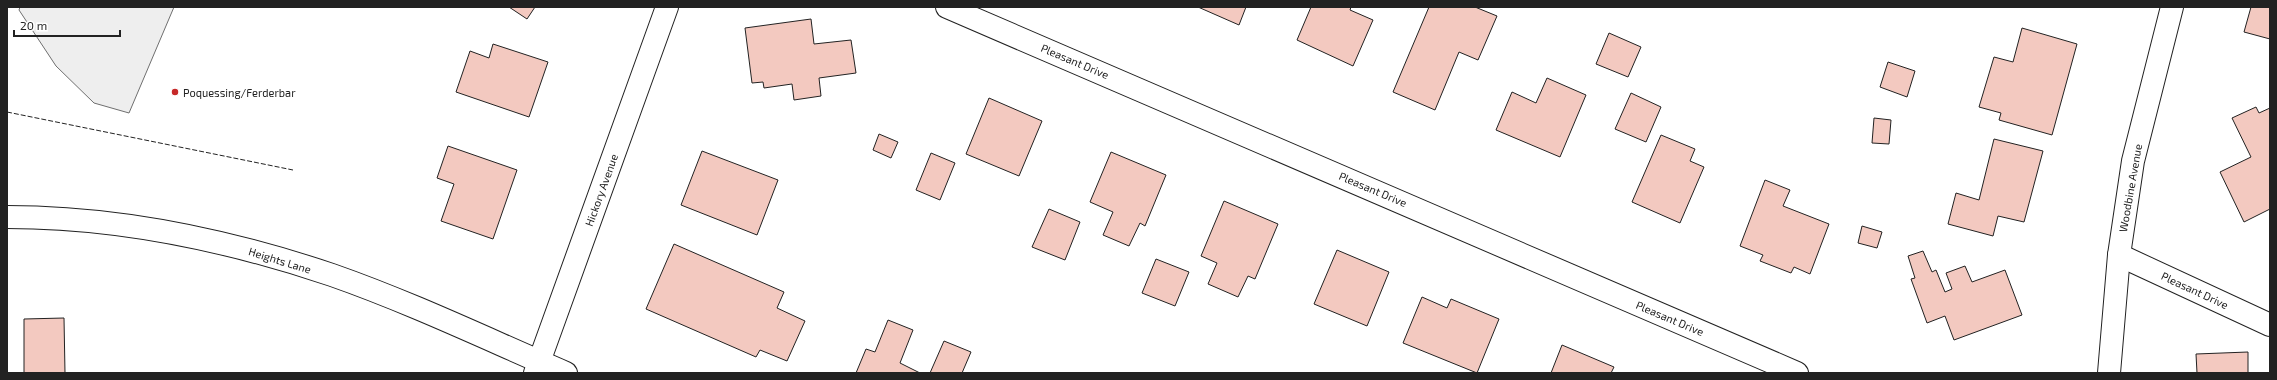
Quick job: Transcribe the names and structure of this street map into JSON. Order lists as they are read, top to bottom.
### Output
{
  "streets": {
    "street": [
      "Pleasant Drive",
      "Woodbine Avenue",
      "Hickory Avenue",
      "Heights Lane"
    ]
  },
  "crossings": [
    ["Pleasant Drive", "Woodbine Avenue"],
    ["Hickory Avenue", "Heights Lane"]
  ],
  "places": ["Poquessing/Ferderbar"],
  "scale_bar": "20 m"
}
